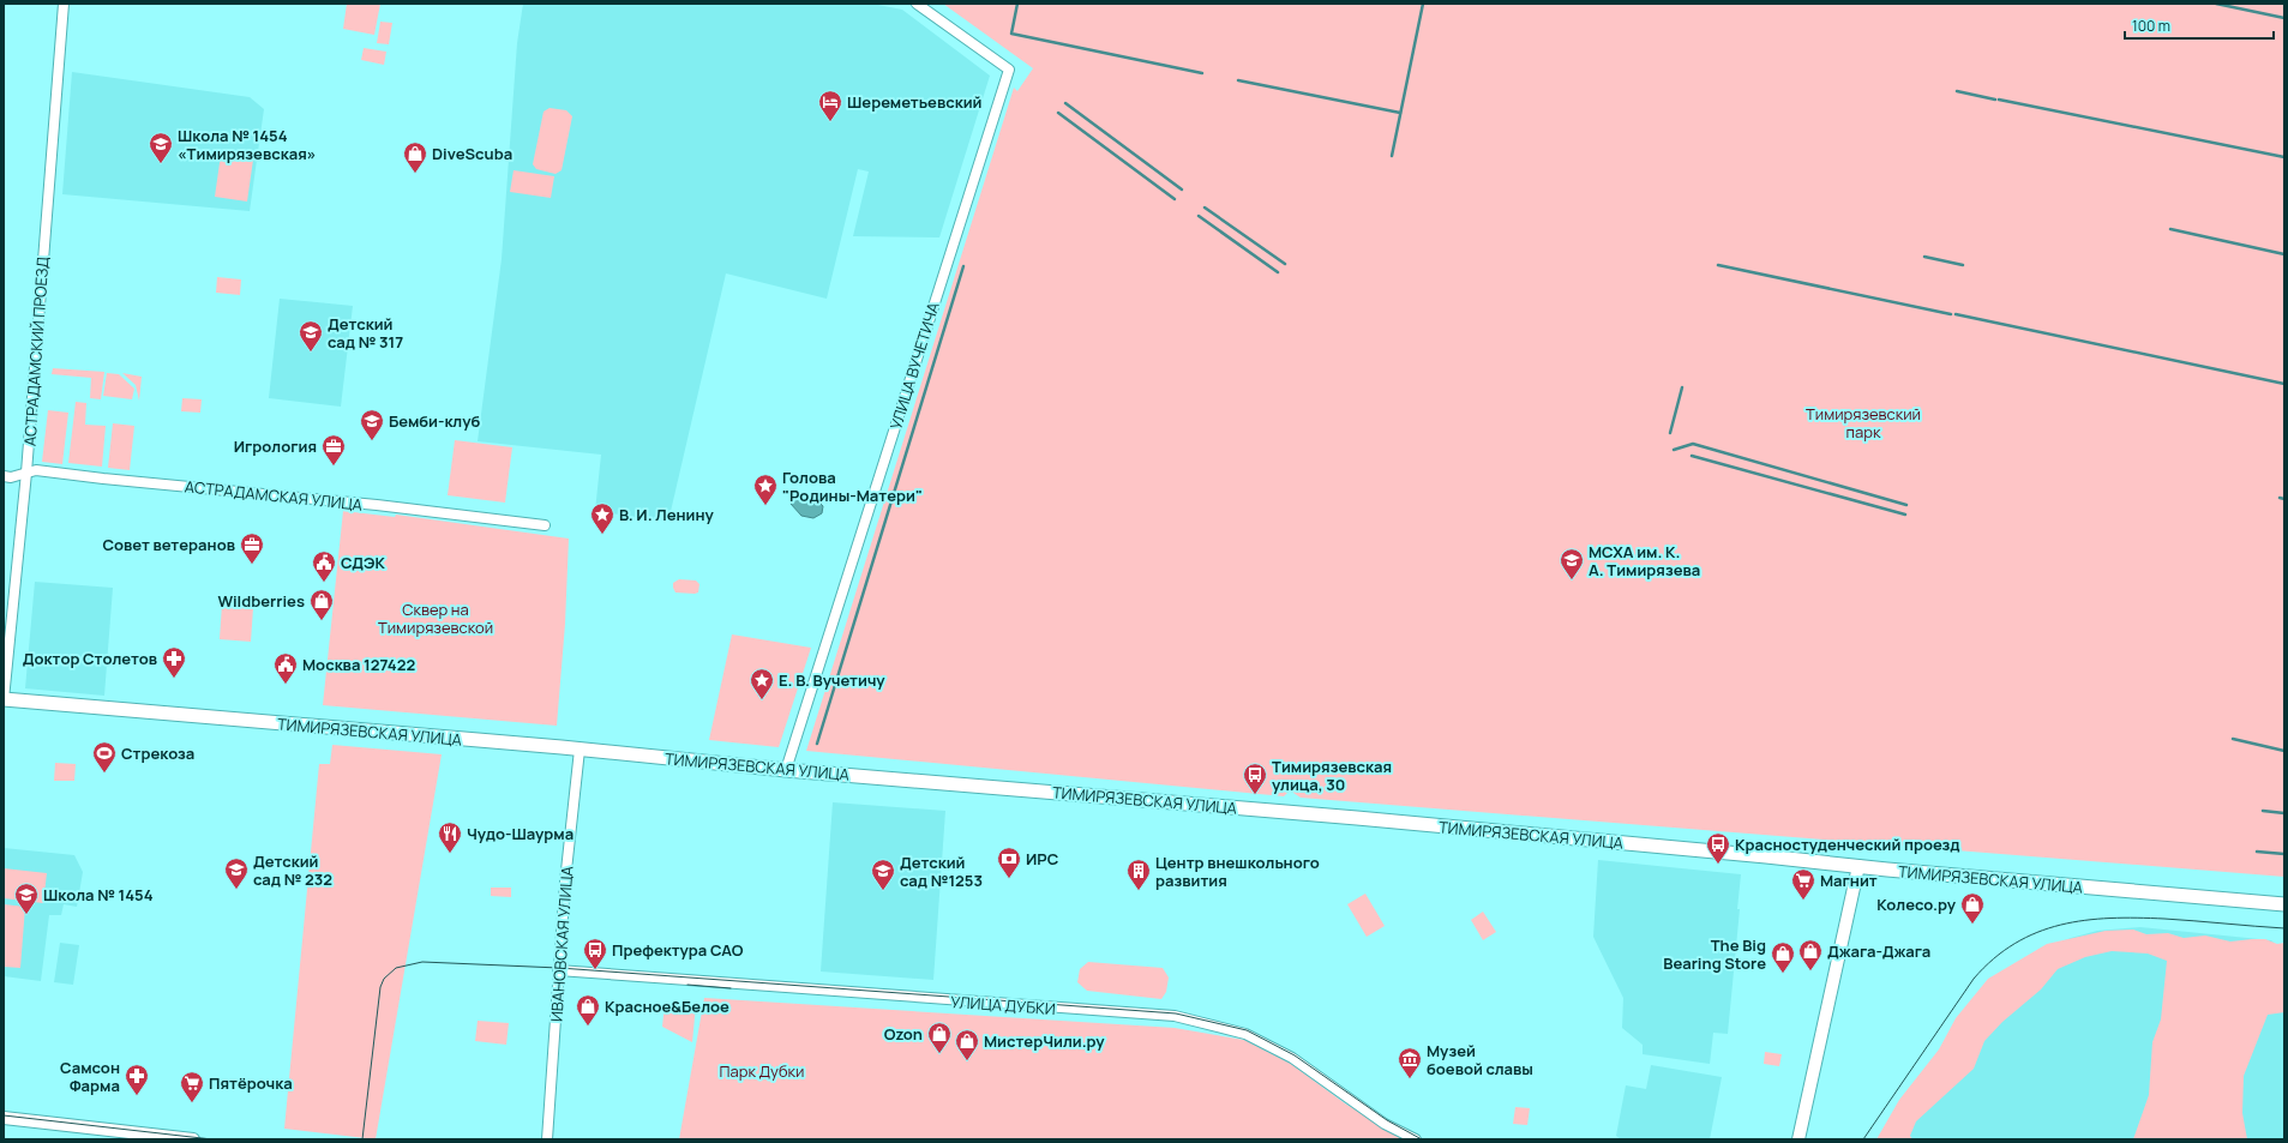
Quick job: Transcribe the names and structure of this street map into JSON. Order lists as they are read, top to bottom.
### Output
{
  "streets": {
    "main road": ["ТИМИРЯЗЕВСКАЯ УЛИЦА"],
    "street": [
      "АСТРАДАМСКИЙ ПРОЕЗД",
      "УЛИЦА ВУЧЕТИЧА",
      "АСТРАДАМСКАЯ УЛИЦА",
      "ИВАНОВСКАЯ УЛИЦА",
      "УЛИЦА ДУБКИ"
    ]
  },
  "crossings": [
    ["АСТРАДАМСКИЙ ПРОЕЗД", "АСТРАДАМСКАЯ УЛИЦА"],
    ["АСТРАДАМСКИЙ ПРОЕЗД", "ТИМИРЯЗЕВСКАЯ УЛИЦА"],
    ["УЛИЦА ВУЧЕТИЧА", "ТИМИРЯЗЕВСКАЯ УЛИЦА"],
    ["ТИМИРЯЗЕВСКАЯ УЛИЦА", "ИВАНОВСКАЯ УЛИЦА"],
    ["ИВАНОВСКАЯ УЛИЦА", "УЛИЦА ДУБКИ"]
  ],
  "parks": ["Тимирязевский парк", "Сквер на Тимирязевской", "Парк Дубки"],
  "places": {
    "hotel": ["Шереметьевский"],
    "school or university": [
      "Школа № 1454 «Тимирязевская»",
      "Детский сад № 317",
      "Бемби-клуб",
      "МСХА им. К. А. Тимирязева",
      "Детский сад № 232",
      "Детский сад №1253",
      "Школа № 1454"
    ],
    "shop": [
      "DiveScuba",
      "Wildberries",
      "Колесо.ру",
      "Джага-Джага",
      "The Big Bearing Store",
      "Красное&Белое",
      "Ozon",
      "МистерЧили.ру"
    ],
    "office": ["Игрология", "Совет ветеранов"],
    "place": ["Голова \"Родины-Матери\"", "В. И. Ленину", "Е. В. Вучетичу"],
    "public building": ["СДЭК", "Москва 127422"],
    "pharmacy": ["Доктор Столетов", "Самсон Фарма"],
    "sports": ["Стрекоза"],
    "bus stop": ["Тимирязевская улица, 30", "Красностуденческий проезд", "Префектура САО"],
    "restaurant": ["Чудо-Шаурма"],
    "bank": ["ИРС"],
    "building": ["Центр внешкольного развития"],
    "supermarket": ["Магнит", "Пятёрочка"],
    "museum": ["Музей боевой славы"]
  },
  "scale_bar": "100 m"
}
